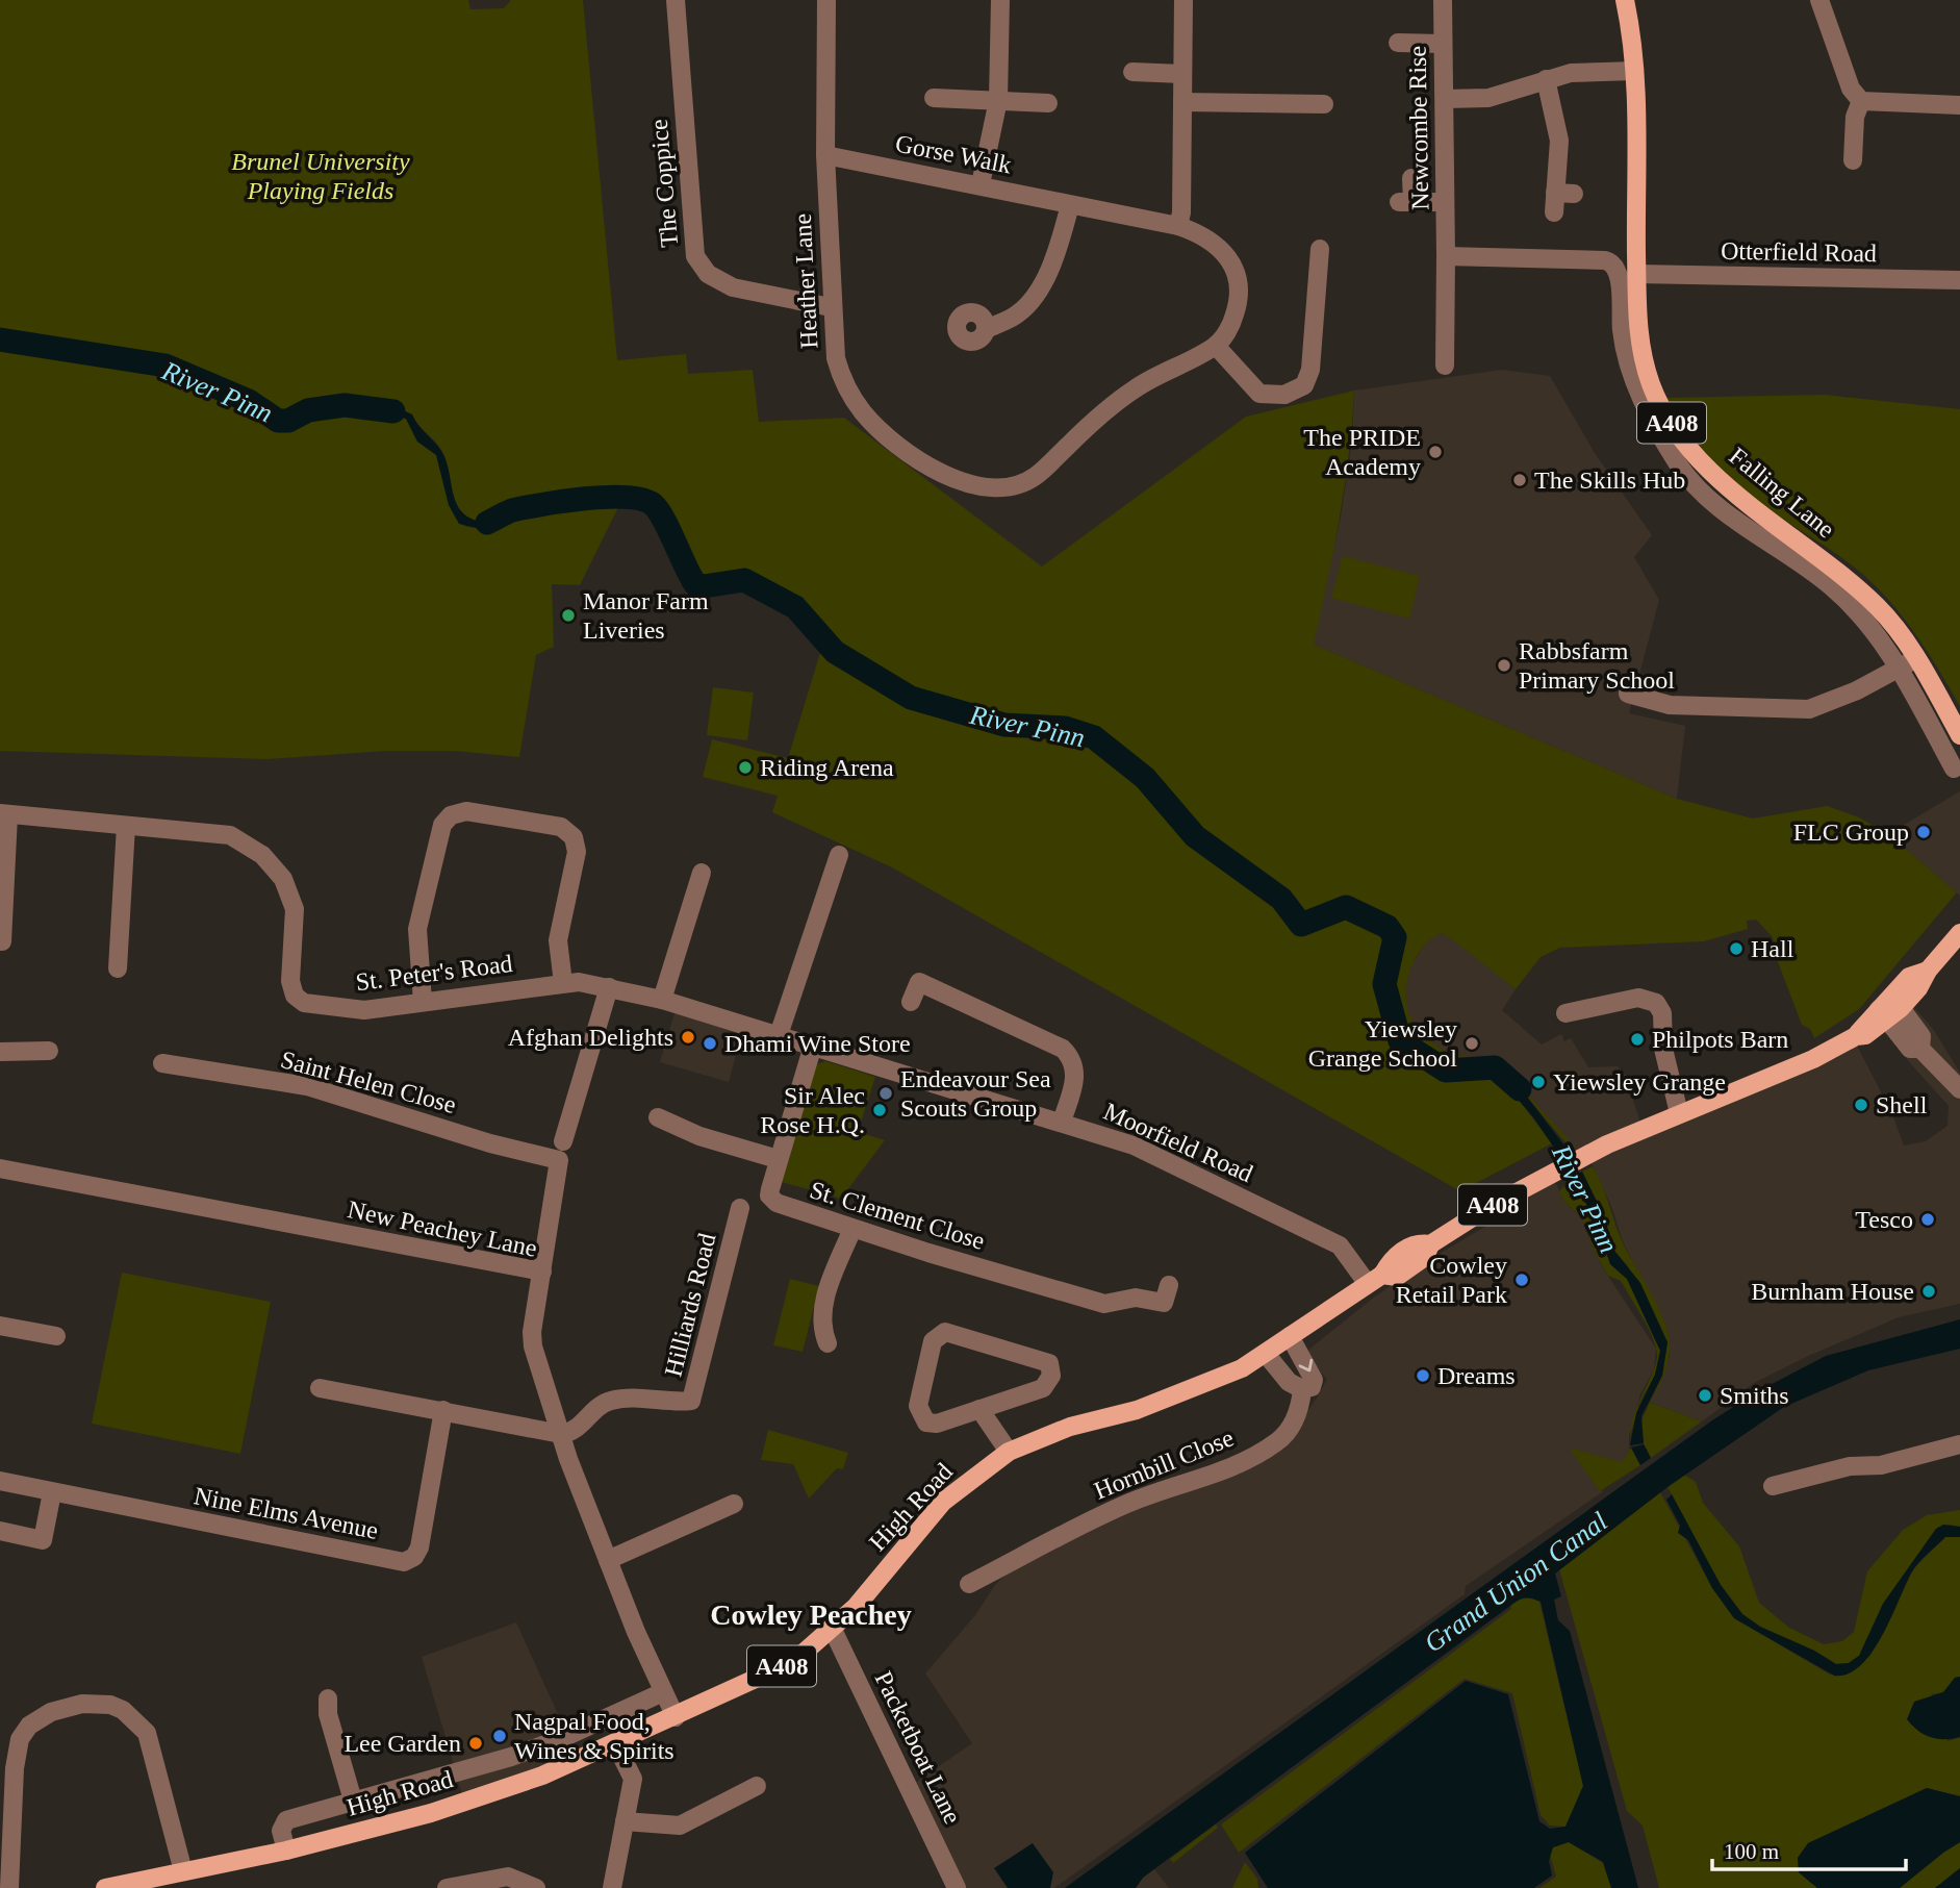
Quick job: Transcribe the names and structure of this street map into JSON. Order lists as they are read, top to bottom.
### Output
{
  "streets": {
    "main road": ["A408", "Falling Lane", "High Road"],
    "street": [
      "Newcombe Rise",
      "Gorse Walk",
      "The Coppice",
      "Otterfield Road",
      "Heather Lane",
      "St. Peter's Road",
      "Saint Helen Close",
      "Moorfield Road",
      "St. Clement Close",
      "New Peachey Lane",
      "Hilliards Road",
      "Hornbill Close",
      "Nine Elms Avenue",
      "Packetboat Lane"
    ]
  },
  "crossings": [
    ["Gorse Walk", "Heather Lane"],
    ["The Coppice", "Heather Lane"],
    ["Otterfield Road", "Falling Lane"],
    ["A408", "High Road"],
    ["St. Peter's Road", "Moorfield Road"],
    ["Moorfield Road", "St. Clement Close"],
    ["Moorfield Road", "High Road"],
    ["New Peachey Lane", "Hilliards Road"],
    ["New Peachey Lane", "High Road"],
    ["Hornbill Close", "High Road"],
    ["High Road", "Packetboat Lane"]
  ],
  "districts": ["Cowley Peachey"],
  "water": ["River Pinn", "Grand Union Canal"],
  "parks": ["Brunel University Playing Fields"],
  "places": [
    "The PRIDE Academy",
    "The Skills Hub",
    "Manor Farm Liveries",
    "Rabbsfarm Primary School",
    "Riding Arena",
    "FLC Group",
    "Hall",
    "Afghan Delights",
    "Philpots Barn",
    "Dhami Wine Store",
    "Yiewsley Grange School",
    "Yiewsley Grange",
    "Endeavour Sea Scouts Group",
    "Shell",
    "Sir Alec Rose H.Q.",
    "Tesco",
    "Cowley Retail Park",
    "Burnham House",
    "Dreams",
    "Smiths",
    "Nagpal Food, Wines & Spirits",
    "Lee Garden"
  ],
  "scale_bar": "100 m"
}
